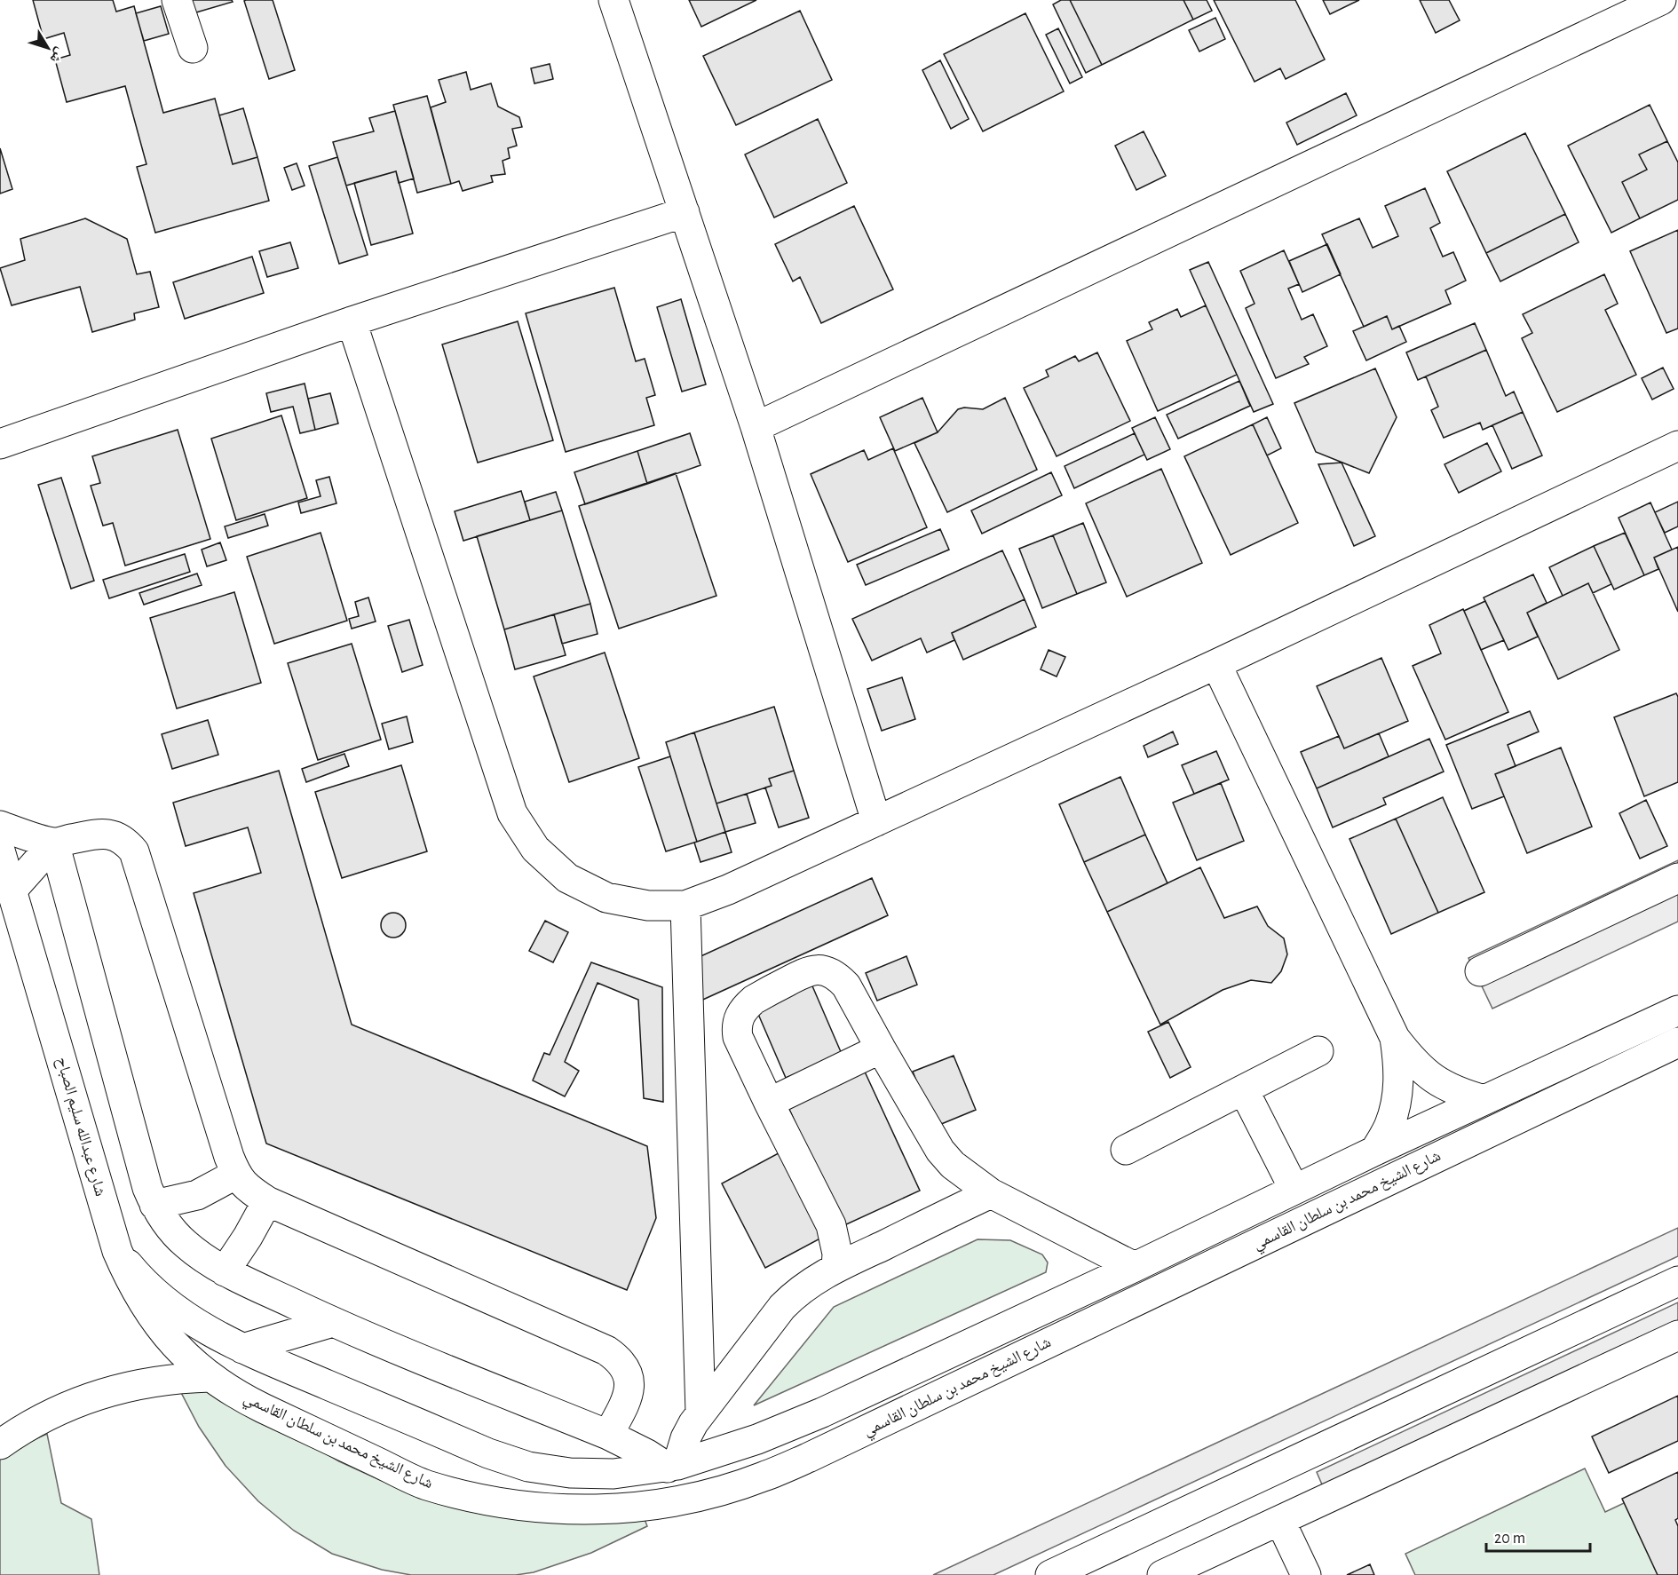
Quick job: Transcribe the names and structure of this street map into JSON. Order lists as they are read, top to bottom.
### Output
{
  "streets": {
    "street": ["شارع عبدالله سليم الصباح", "شارع الشيخ محمد بن سلطان القاسمي"]
  },
  "crossings": [
    ["شارع عبدالله سليم الصباح", "شارع الشيخ محمد بن سلطان القاسمي"]
  ],
  "scale_bar": "20 m",
  "north": "bottom right"
}
